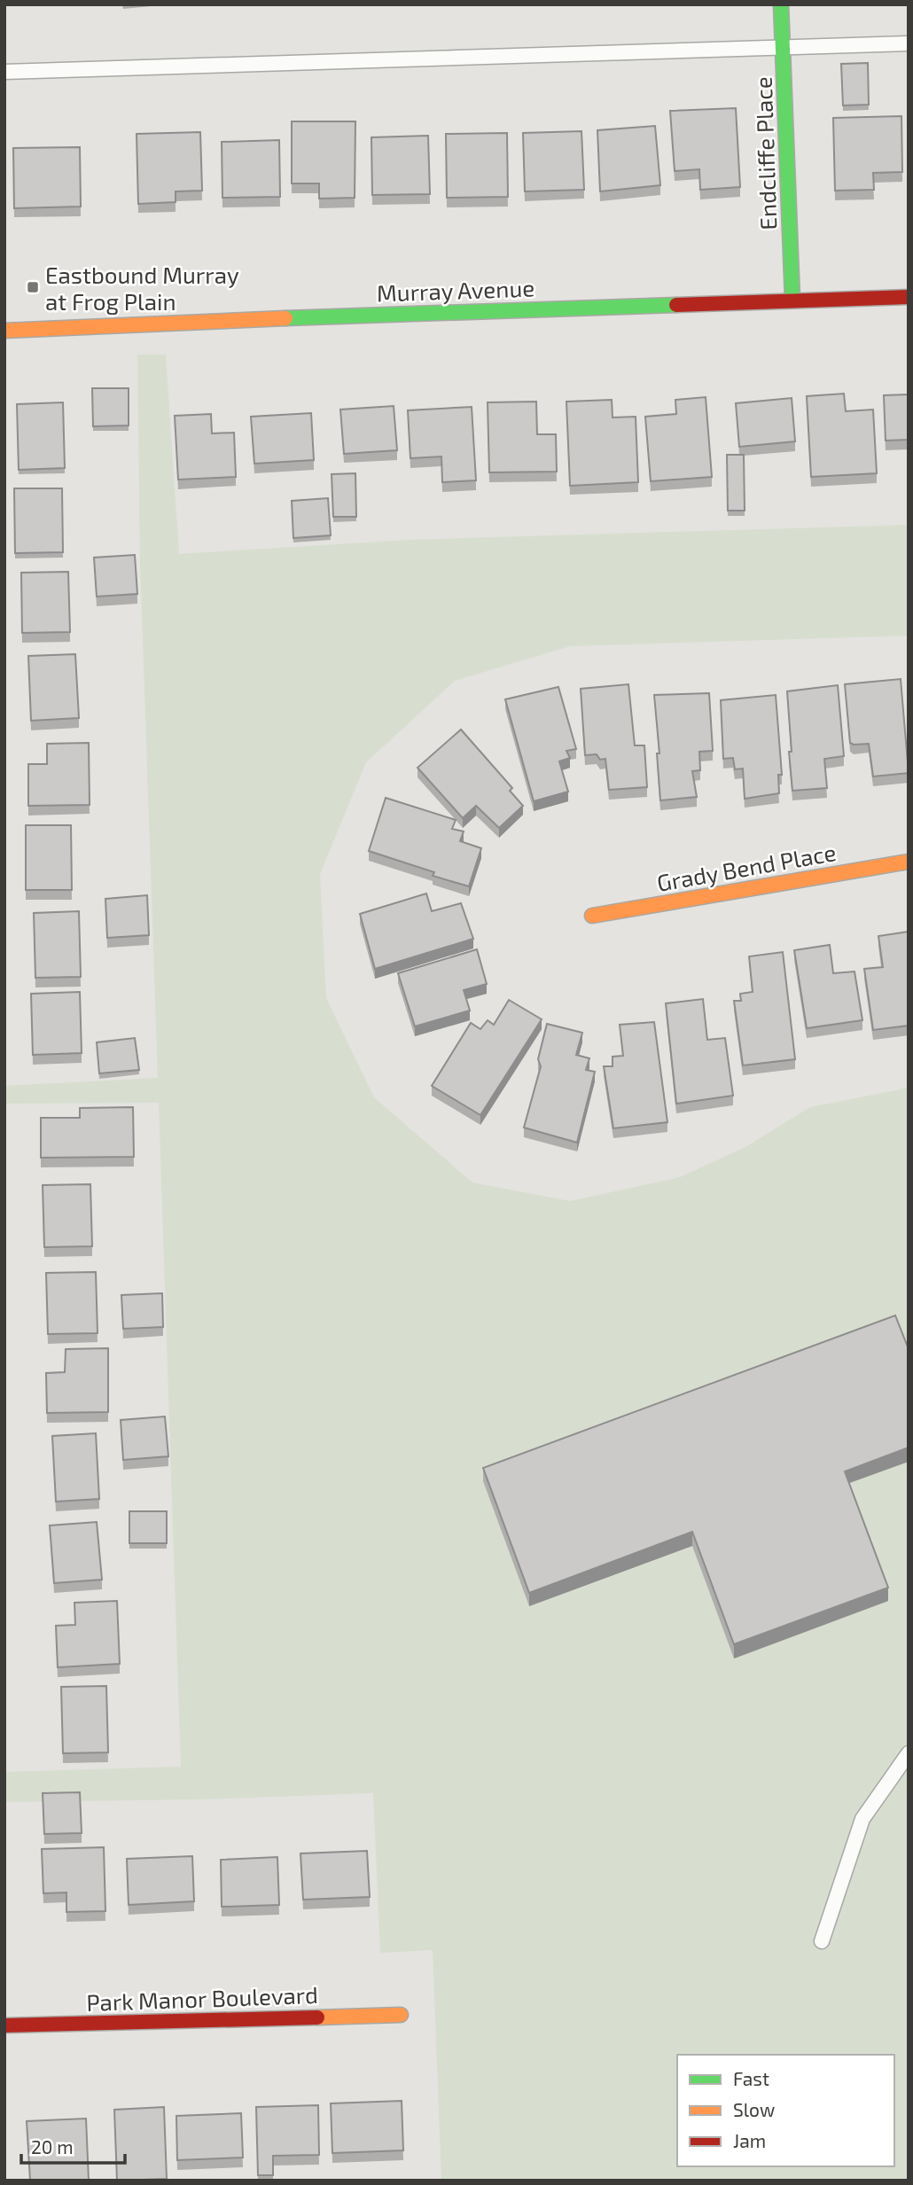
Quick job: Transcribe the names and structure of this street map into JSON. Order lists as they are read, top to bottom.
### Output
{
  "streets": {
    "street": [
      "Endcliffe Place",
      "Murray Avenue",
      "Grady Bend Place",
      "Park Manor Boulevard"
    ]
  },
  "crossings": [
    ["Endcliffe Place", "Murray Avenue"]
  ],
  "places": {
    "transit": ["Eastbound Murray at Frog Plain"]
  },
  "legend": ["Fast", "Slow", "Jam"],
  "scale_bar": "20 m"
}
